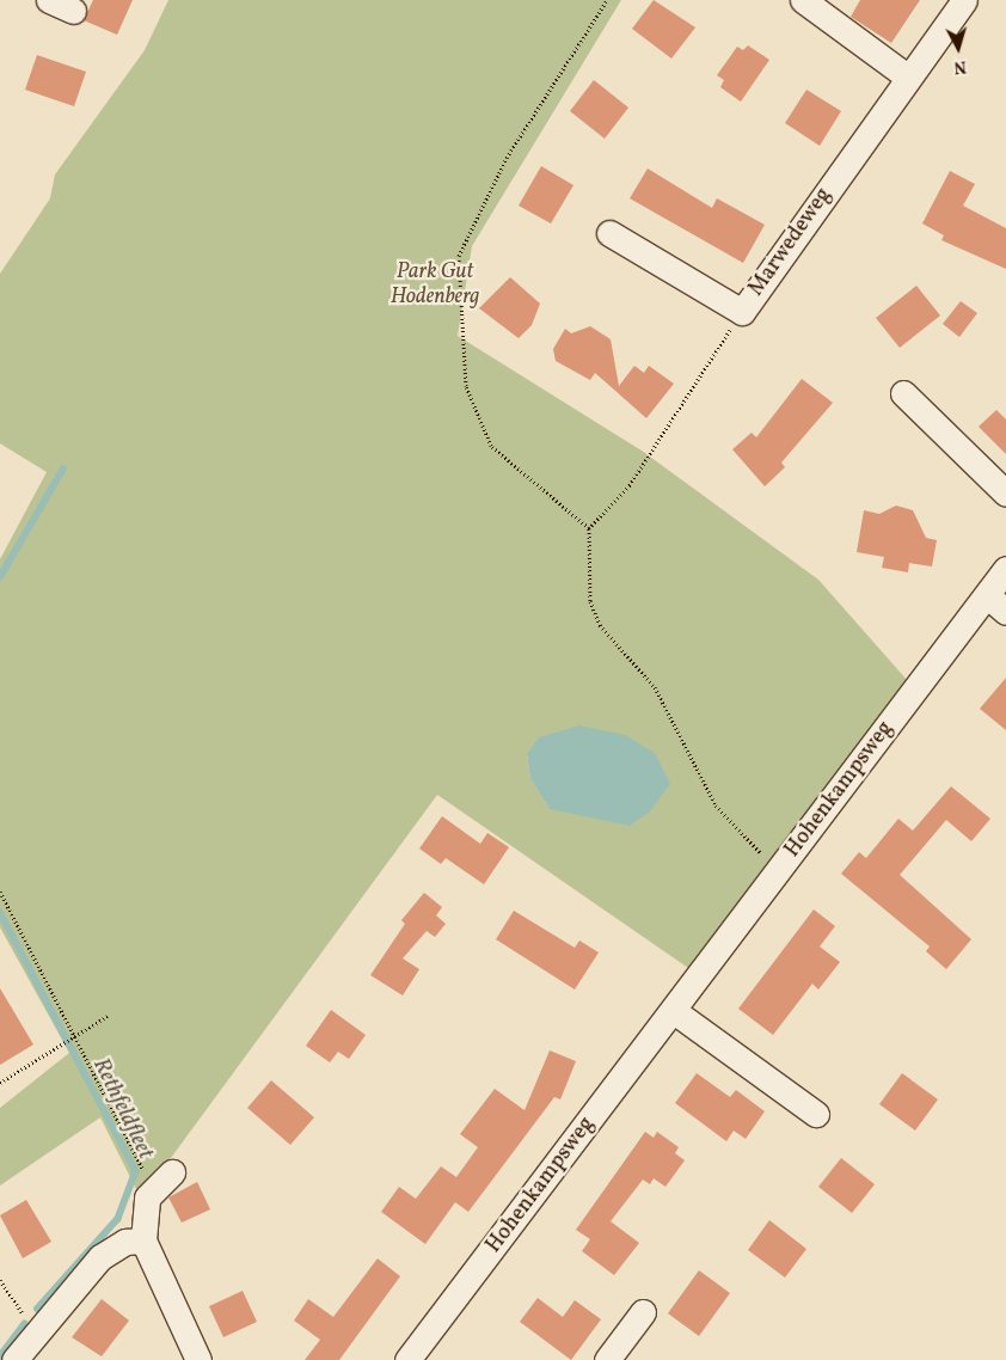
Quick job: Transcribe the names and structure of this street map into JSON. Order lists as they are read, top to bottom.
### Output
{
  "streets": {
    "street": ["Marwedeweg", "Hohenkampsweg"]
  },
  "water": ["Rethfeldfleet"],
  "parks": ["Park Gut Hodenberg"],
  "north": "bottom"
}
